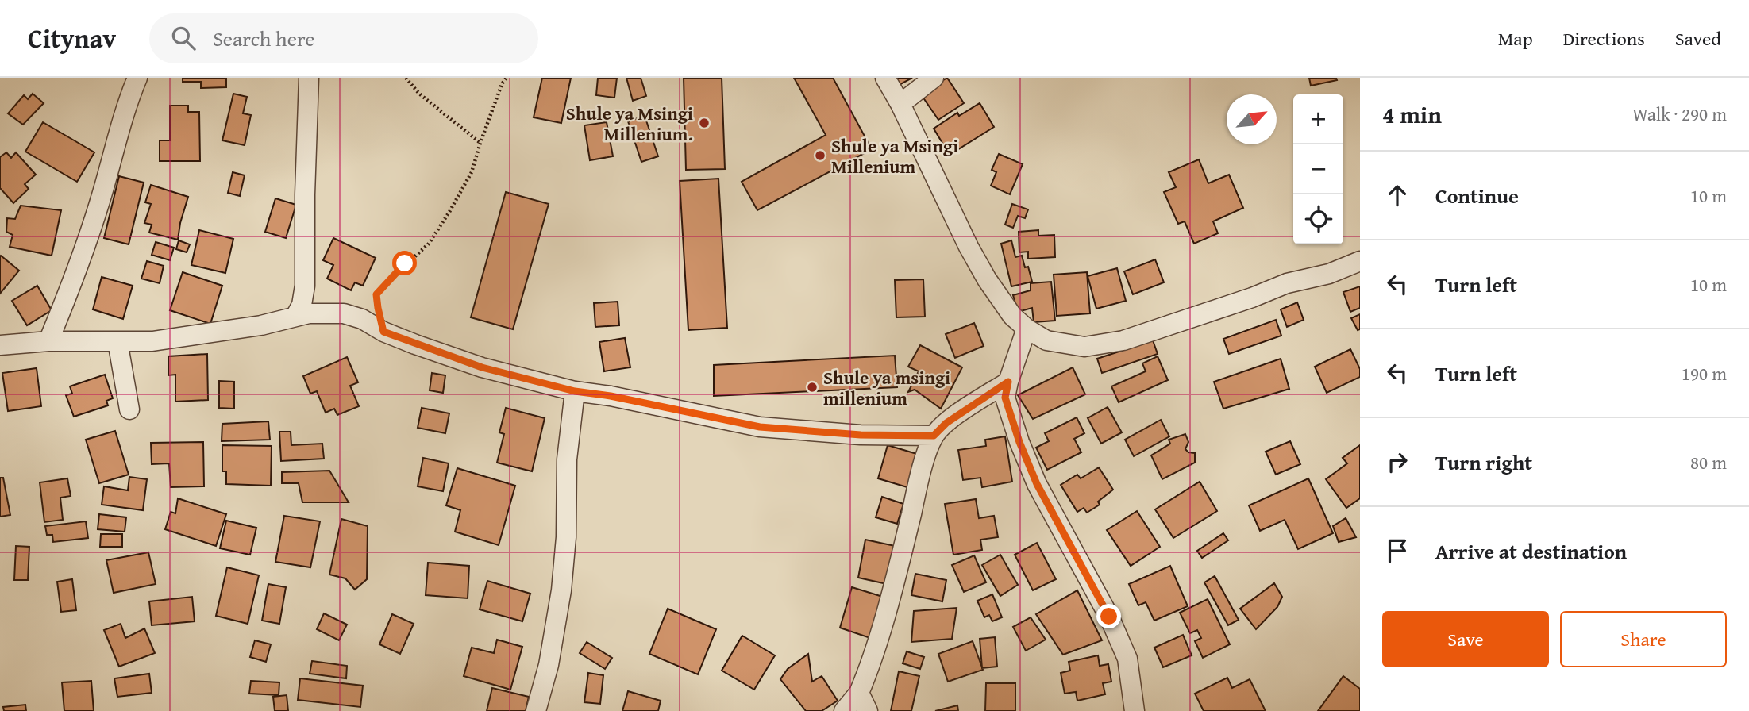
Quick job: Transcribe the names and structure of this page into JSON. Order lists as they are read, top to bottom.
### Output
{
  "places": ["Shule ya Msingi Millenium.", "Shule ya Msingi Millenium", "Shule ya msingi millenium"],
  "north": "top right",
  "page": {
    "header": "Citynav",
    "search": "Search here",
    "nav": ["Map", "Directions", "Saved"],
    "heading": ["4 min", "Walk · 290 m"],
    "map_buttons": ["+", "−"],
    "list": [
      ["Continue", "10 m"],
      ["Turn left", "10 m"],
      ["Turn left", "190 m"],
      ["Turn right", "80 m"],
      "Arrive at destination"
    ],
    "buttons": ["Save", "Share"]
  }
}
